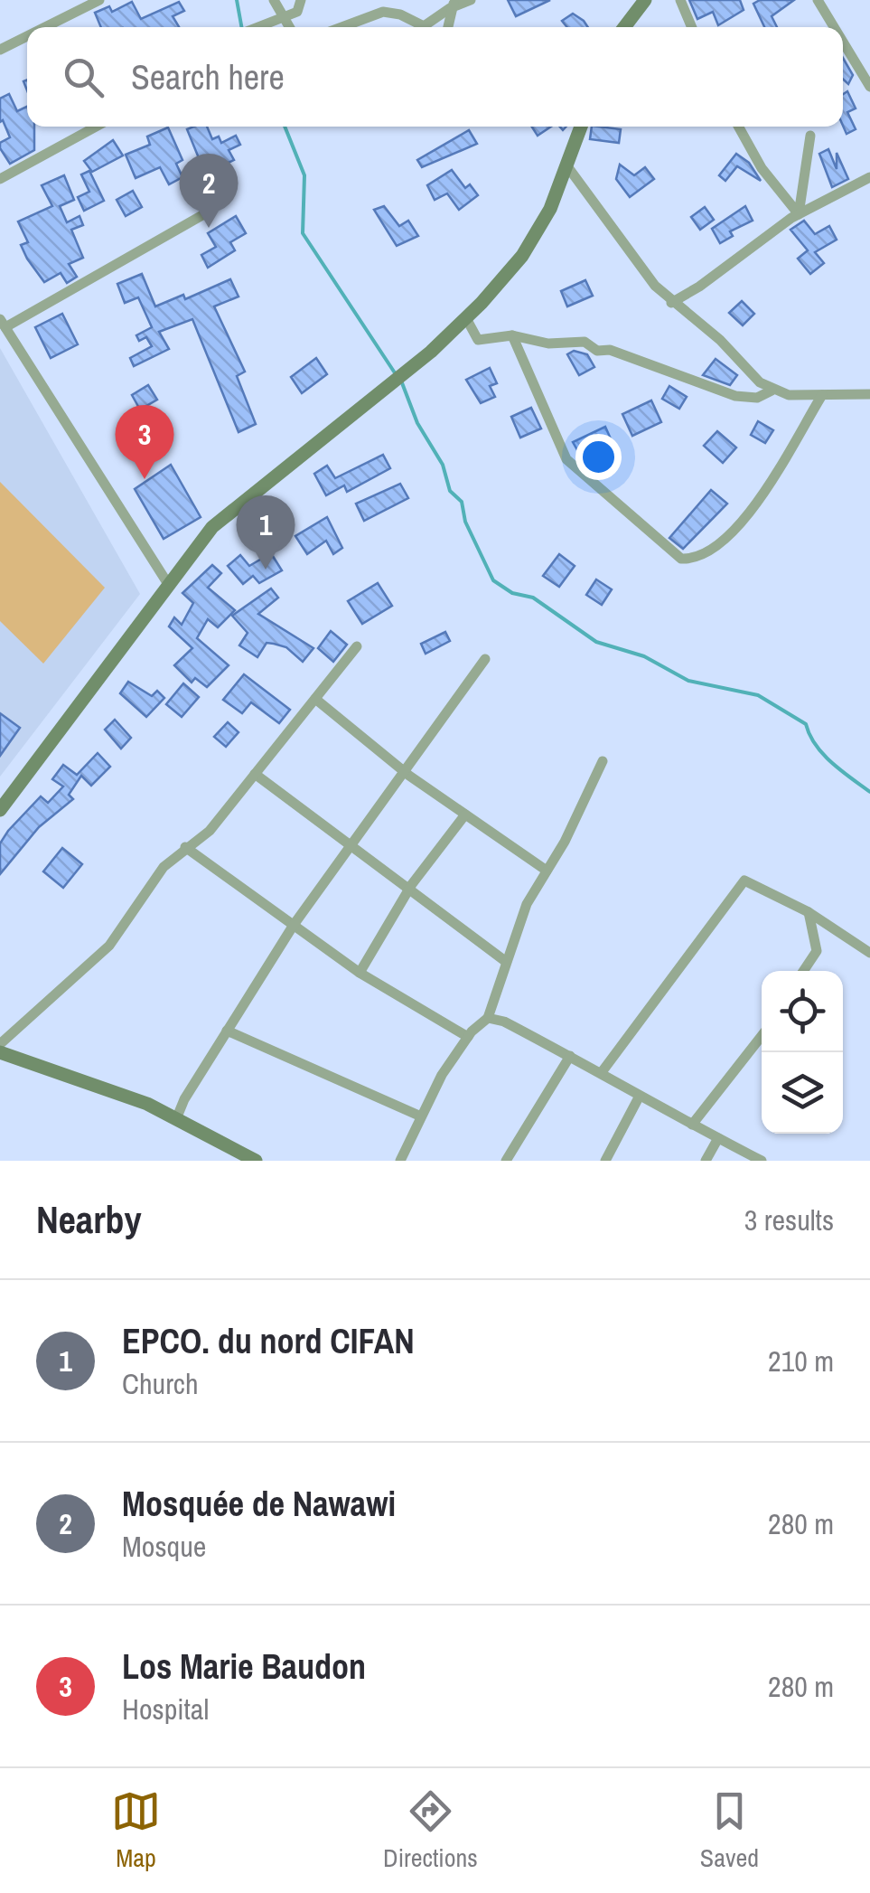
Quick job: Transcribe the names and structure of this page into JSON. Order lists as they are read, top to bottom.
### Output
{
  "page": {
    "search": "Search here",
    "pins": ["2", "3", "1"],
    "heading": ["Nearby", "3 results"],
    "list": [
      {
        "mark": "1",
        "name": "EPCO. du nord CIFAN",
        "note": "Church",
        "value": "210 m"
      },
      {
        "mark": "2",
        "name": "Mosquée de Nawawi",
        "note": "Mosque",
        "value": "280 m"
      },
      {
        "mark": "3",
        "name": "Los Marie Baudon",
        "note": "Hospital",
        "value": "280 m"
      }
    ],
    "nav": ["Map", "Directions", "Saved"]
  }
}
